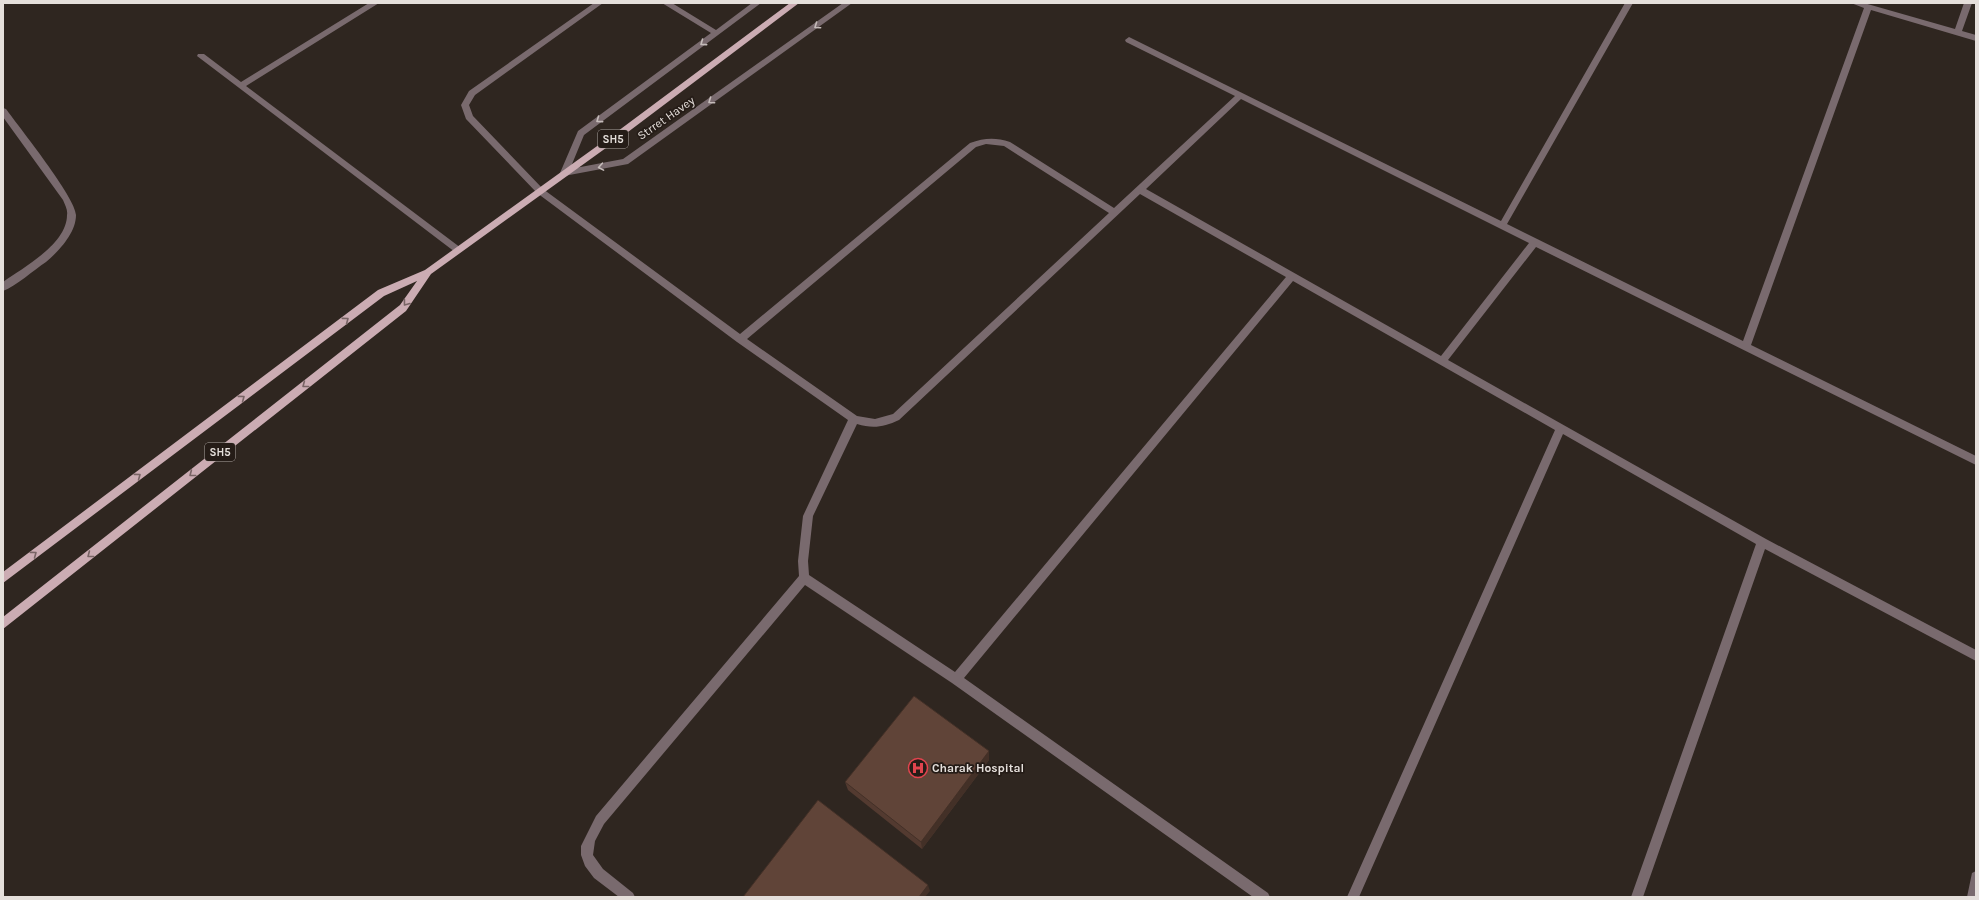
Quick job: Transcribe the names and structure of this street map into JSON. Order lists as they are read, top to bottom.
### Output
{
  "streets": {
    "main road": ["SH5"],
    "street": ["Strret Havey"]
  },
  "crossings": [
    ["Strret Havey", "SH5"]
  ],
  "places": {
    "hospital": ["Charak Hospital"]
  }
}
